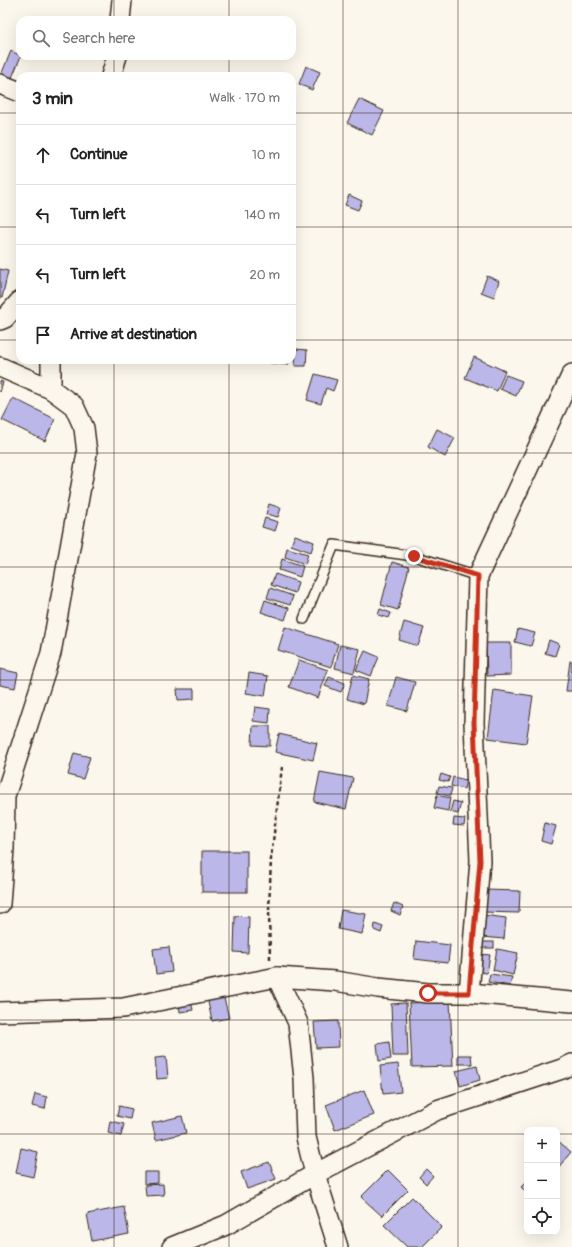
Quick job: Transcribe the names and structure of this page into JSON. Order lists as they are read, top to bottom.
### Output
{
  "page": {
    "search": "Search here",
    "heading": ["3 min", "Walk · 170 m"],
    "list": [
      ["Continue", "10 m"],
      ["Turn left", "140 m"],
      ["Turn left", "20 m"],
      "Arrive at destination"
    ],
    "map_buttons": ["+", "−"]
  }
}
